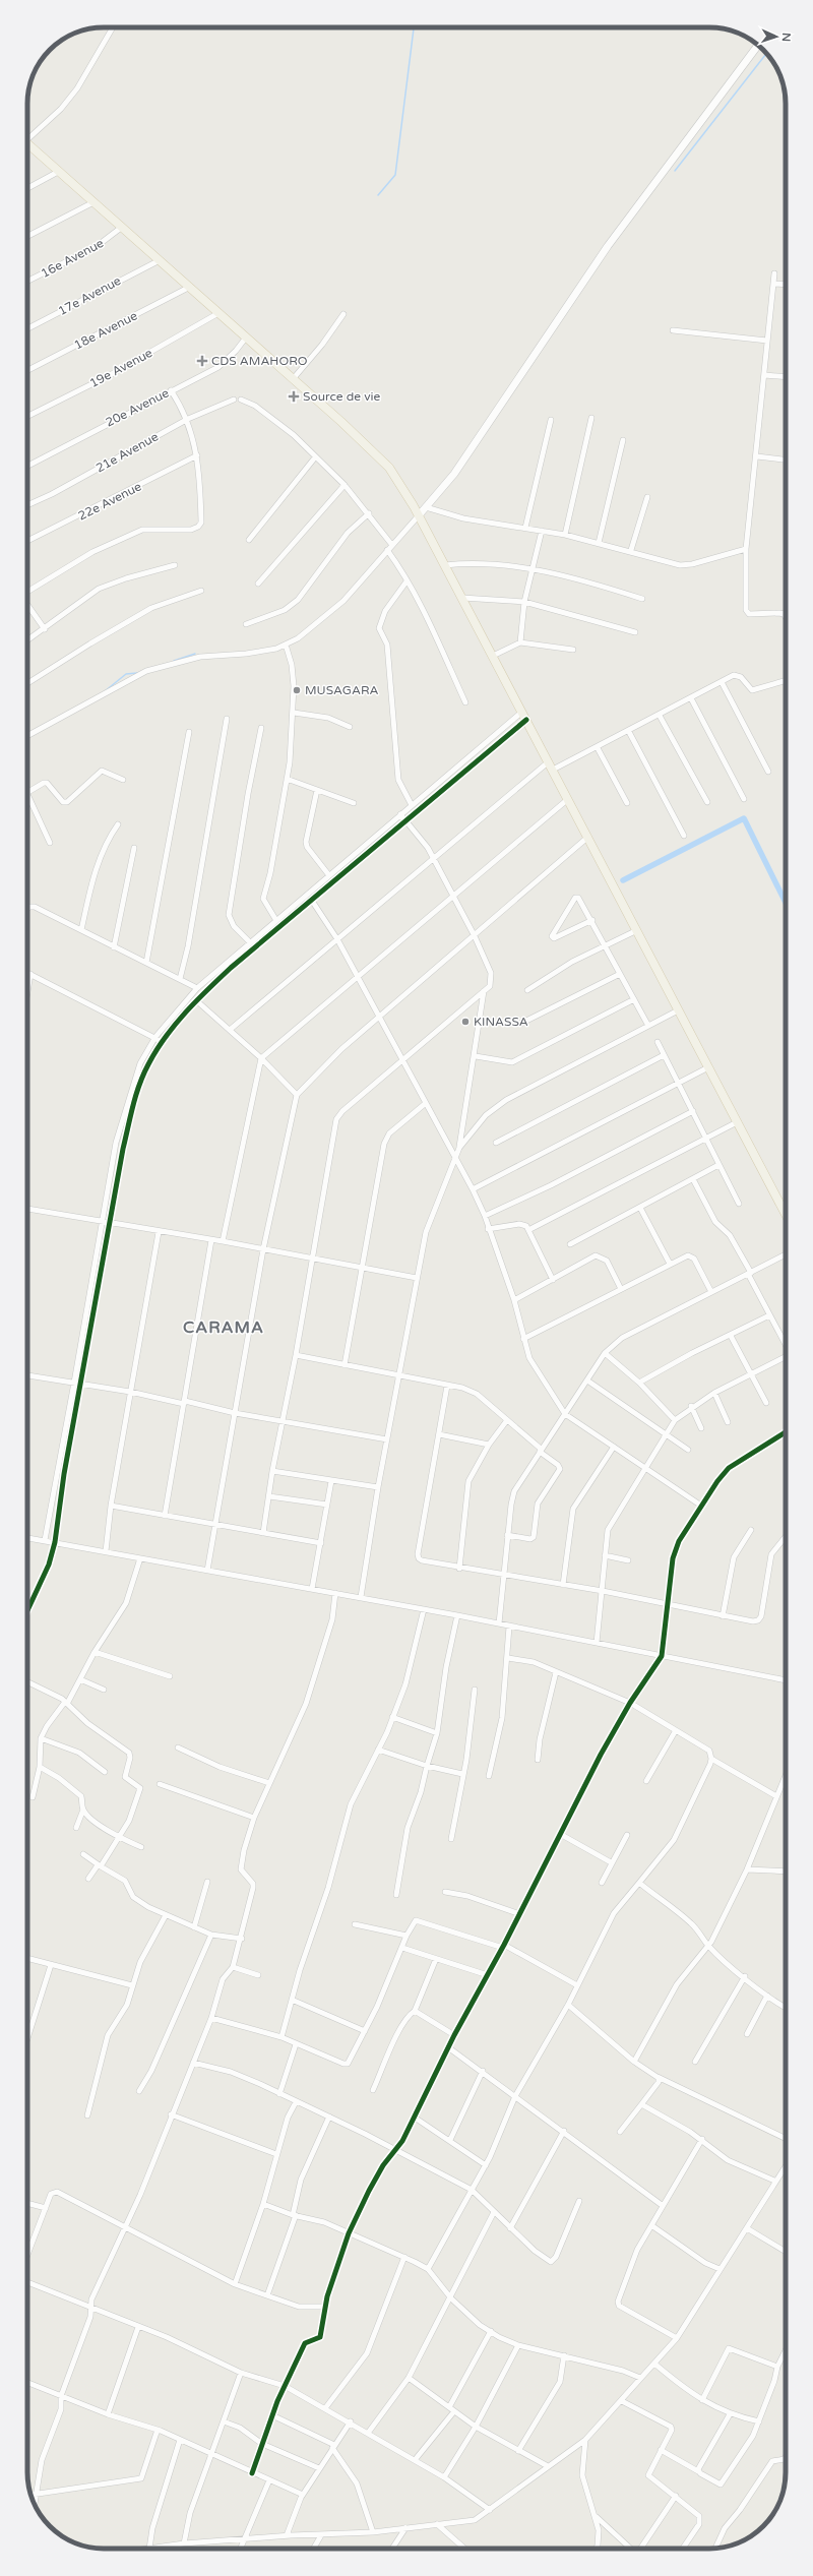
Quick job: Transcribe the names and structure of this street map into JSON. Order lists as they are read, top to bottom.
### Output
{
  "streets": {
    "street": [
      "16e Avenue",
      "17e Avenue",
      "18e Avenue",
      "19e Avenue",
      "20e Avenue",
      "21e Avenue",
      "22e Avenue"
    ]
  },
  "districts": ["CARAMA"],
  "places": {
    "health": ["CDS AMAHORO", "Source de vie"],
    "other": ["MUSAGARA", "KINASSA"]
  },
  "north": "right"
}
